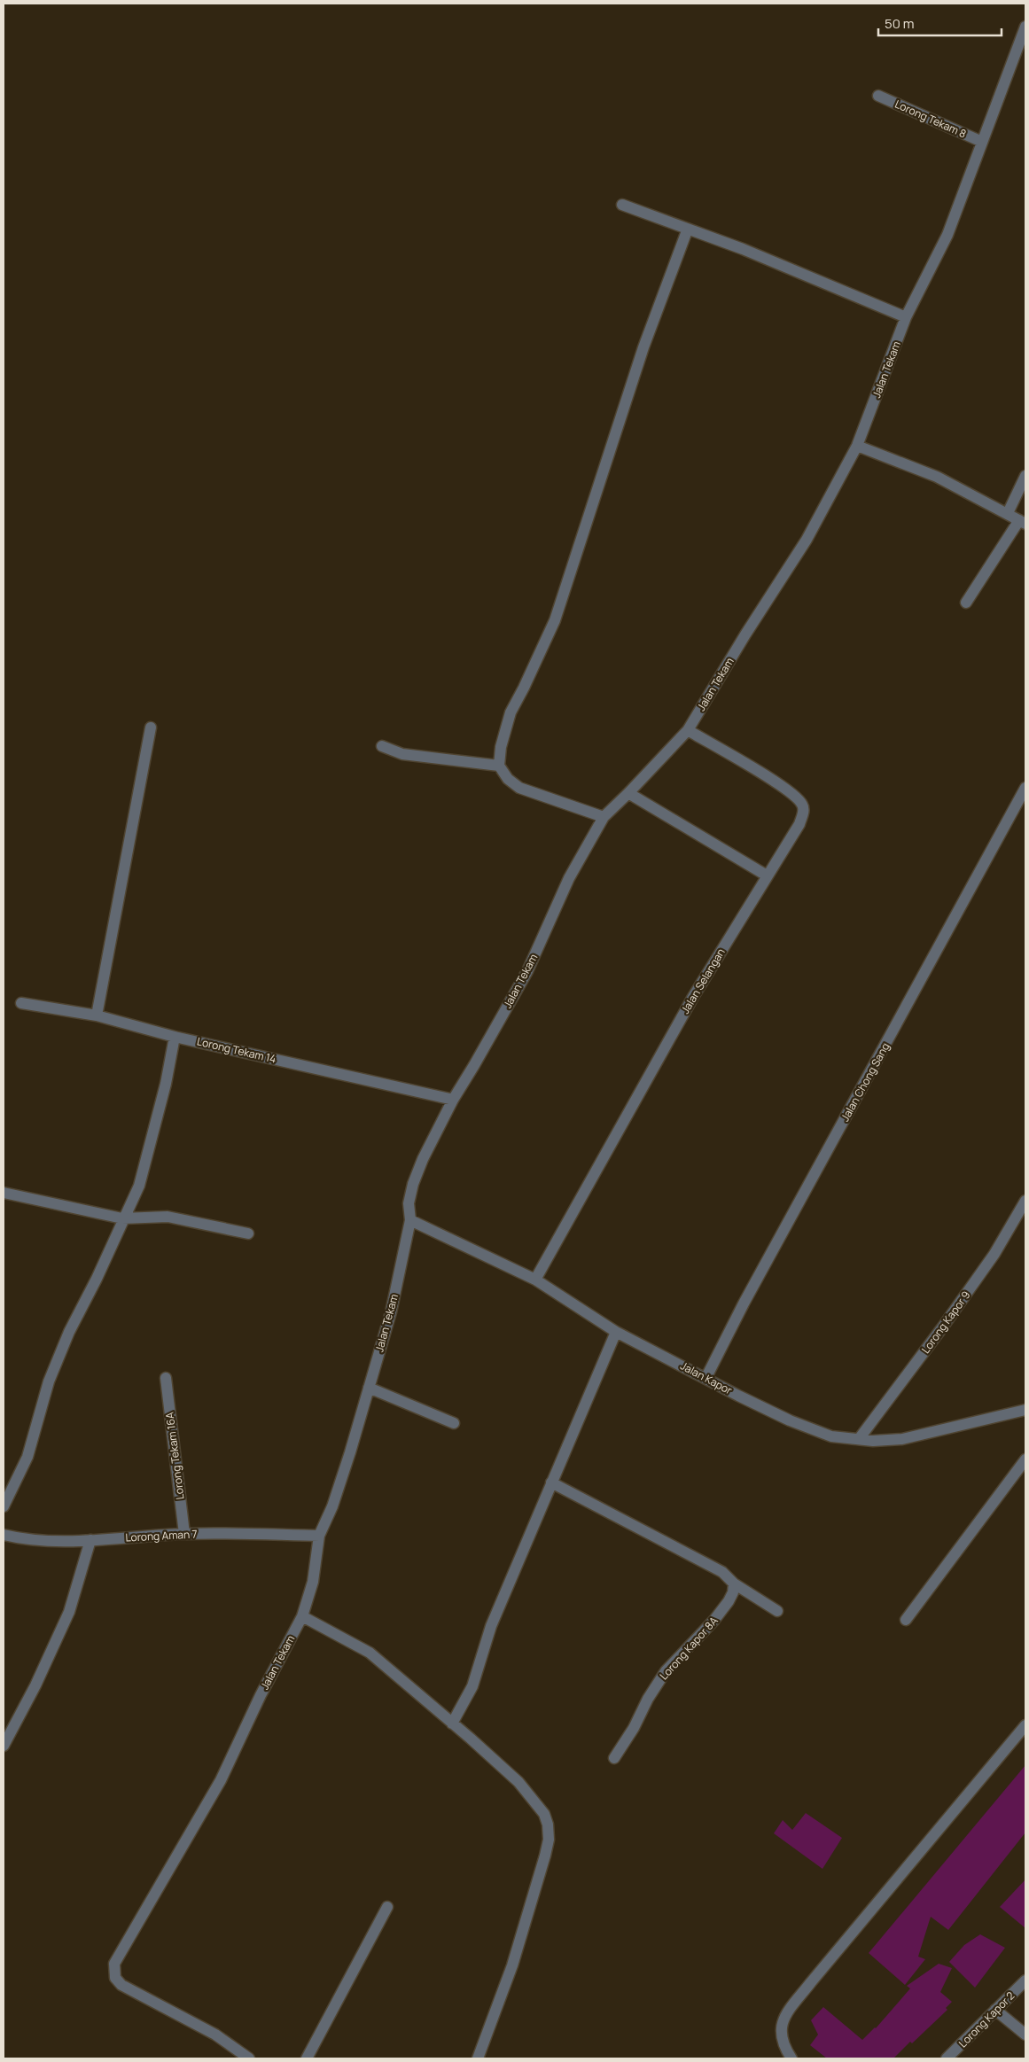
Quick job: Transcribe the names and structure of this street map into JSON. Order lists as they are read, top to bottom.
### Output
{
  "streets": {
    "street": [
      "Lorong Tekam 8",
      "Jalan Tekam",
      "Jalan Selangan",
      "Lorong Tekam 14",
      "Jalan Chong Sang",
      "Lorong Kapor 9",
      "Jalan Kapor",
      "Lorong Tekam 16A",
      "Lorong Aman 7",
      "Lorong Kapor 8A",
      "Lorong Kapor 2"
    ]
  },
  "crossings": [
    ["Lorong Tekam 8", "Jalan Tekam"],
    ["Jalan Tekam", "Jalan Selangan"],
    ["Jalan Tekam", "Lorong Tekam 14"],
    ["Jalan Tekam", "Jalan Kapor"],
    ["Jalan Tekam", "Lorong Aman 7"],
    ["Jalan Selangan", "Jalan Kapor"],
    ["Jalan Chong Sang", "Jalan Kapor"],
    ["Lorong Kapor 9", "Jalan Kapor"],
    ["Lorong Tekam 16A", "Lorong Aman 7"]
  ],
  "scale_bar": "50 m"
}
